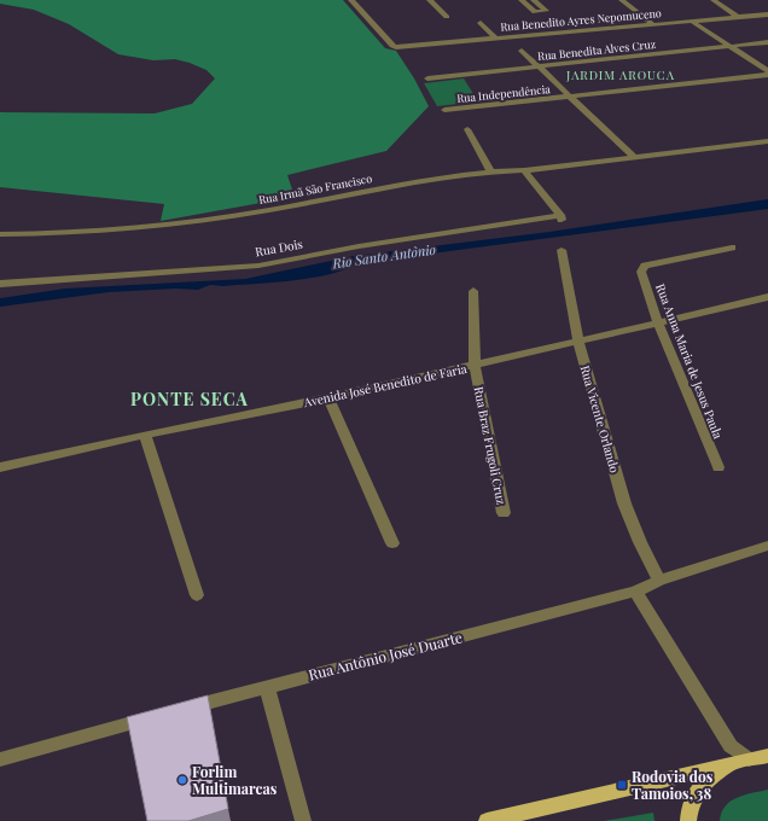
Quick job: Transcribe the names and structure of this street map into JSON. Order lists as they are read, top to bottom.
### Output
{
  "streets": {
    "street": [
      "Rua Benedito Ayres Nepomuceno",
      "Rua Benedita Alves Cruz",
      "Rua Independência",
      "Rua Irmã São Francisco",
      "Rua Dois",
      "Rua Anna Maria de Jesus Paula",
      "Avenida José Benedito de Faria",
      "Rua Vicente Orlando",
      "Rua Braz Frugoli Cruz",
      "Rua Antônio José Duarte"
    ]
  },
  "crossings": [
    ["Rua Irmã São Francisco", "Rua Dois"],
    ["Rua Anna Maria de Jesus Paula", "Avenida José Benedito de Faria"],
    ["Avenida José Benedito de Faria", "Rua Vicente Orlando"],
    ["Avenida José Benedito de Faria", "Rua Braz Frugoli Cruz"],
    ["Rua Vicente Orlando", "Rua Antônio José Duarte"]
  ],
  "districts": ["JARDIM AROUCA", "PONTE SECA"],
  "water": ["Rio Santo Antônio"],
  "places": {
    "other": ["Forlim Multimarcas"],
    "transit": ["Rodovia dos Tamoios, 38"]
  }
}
